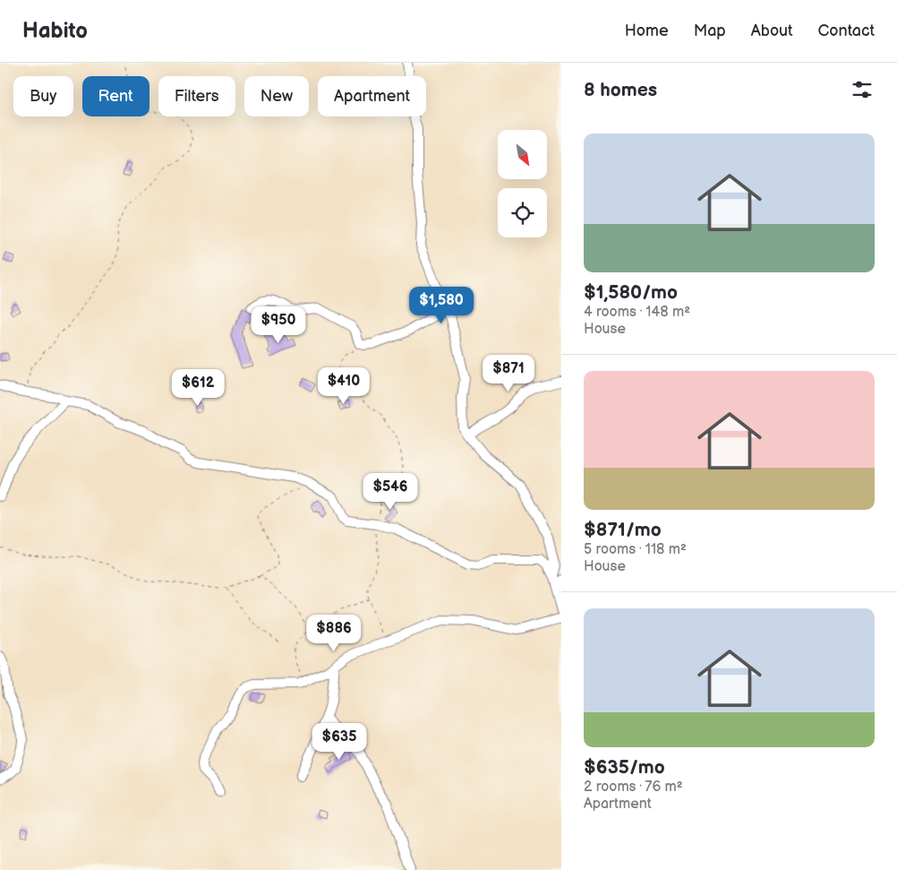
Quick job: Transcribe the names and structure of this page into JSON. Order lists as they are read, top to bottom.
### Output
{
  "north": "bottom right",
  "page": {
    "header": "Habito",
    "nav": [
      "Home",
      "Map",
      "About",
      "Contact"
    ],
    "heading": "8 homes",
    "chip": [
      "Buy",
      "Rent",
      "Filters",
      "New",
      "Apartment"
    ],
    "list": [
      {
        "name": "$1,580/mo",
        "note": "4 rooms · 148 m² · House"
      },
      {
        "name": "$871/mo",
        "note": "5 rooms · 118 m² · House"
      },
      {
        "name": "$635/mo",
        "note": "2 rooms · 76 m² · Apartment"
      }
    ],
    "price": [
      "$1,580",
      "$950",
      "$871",
      "$410",
      "$612",
      "$546",
      "$886",
      "$635"
    ]
  }
}
